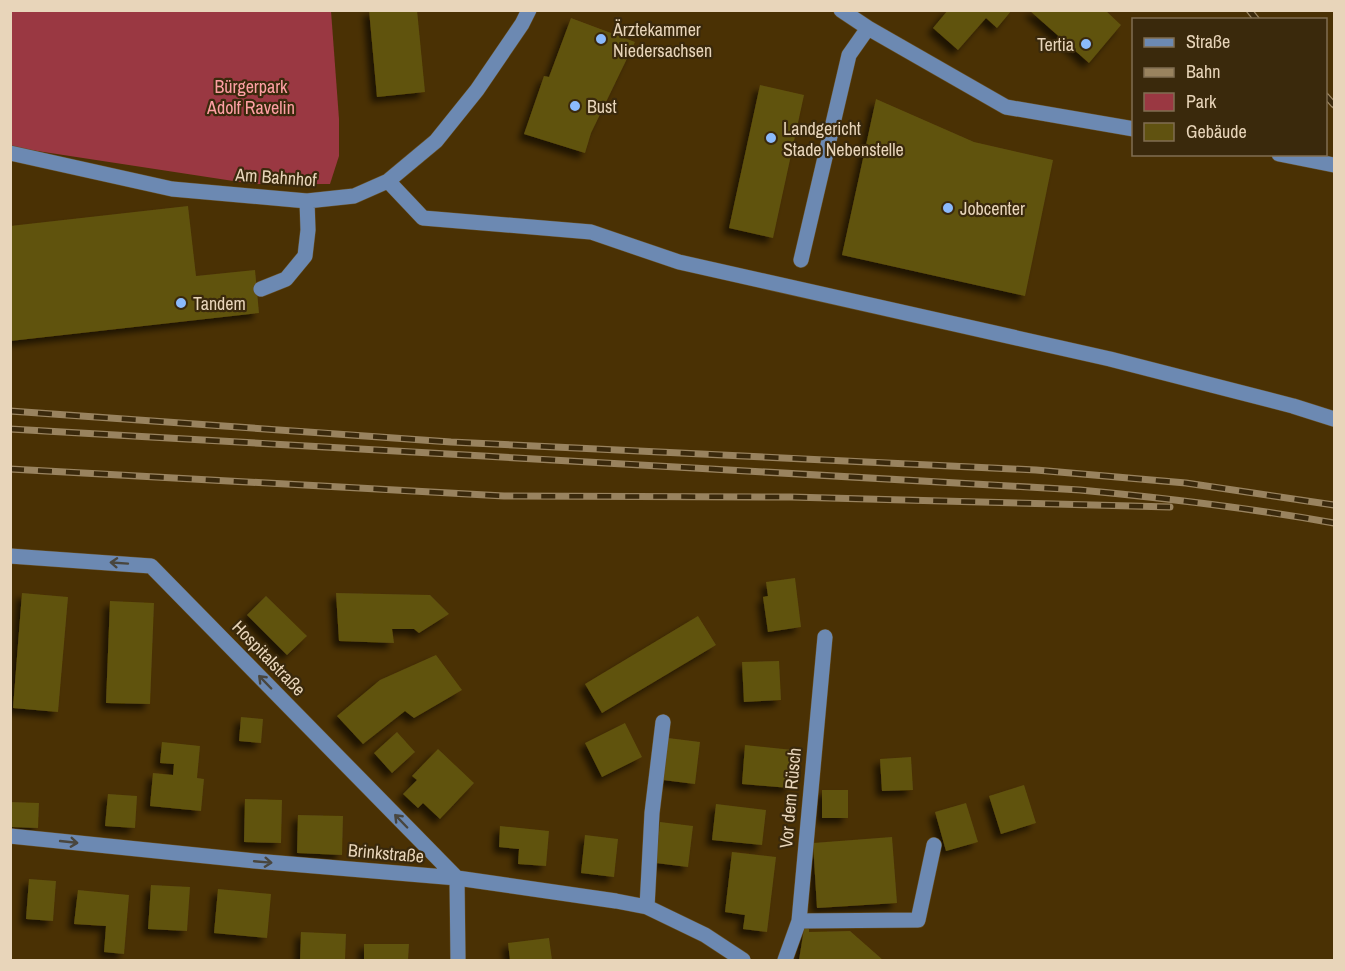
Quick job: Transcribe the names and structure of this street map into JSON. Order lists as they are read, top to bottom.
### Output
{
  "streets": {
    "street": [
      "Am Bahnhof",
      "Hospitalstraße",
      "Vor dem Rüsch",
      "Brinkstraße"
    ]
  },
  "crossings": [
    ["Hospitalstraße", "Brinkstraße"]
  ],
  "one_way": ["Hospitalstraße", "Brinkstraße"],
  "parks": ["Bürgerpark Adolf Ravelin"],
  "places": [
    "Ärztekammer Niedersachsen",
    "Tertia",
    "Bust",
    "Landgericht Stade Nebenstelle",
    "Jobcenter",
    "Tandem"
  ],
  "legend": [
    "Straße",
    "Bahn",
    "Park",
    "Gebäude"
  ]
}
